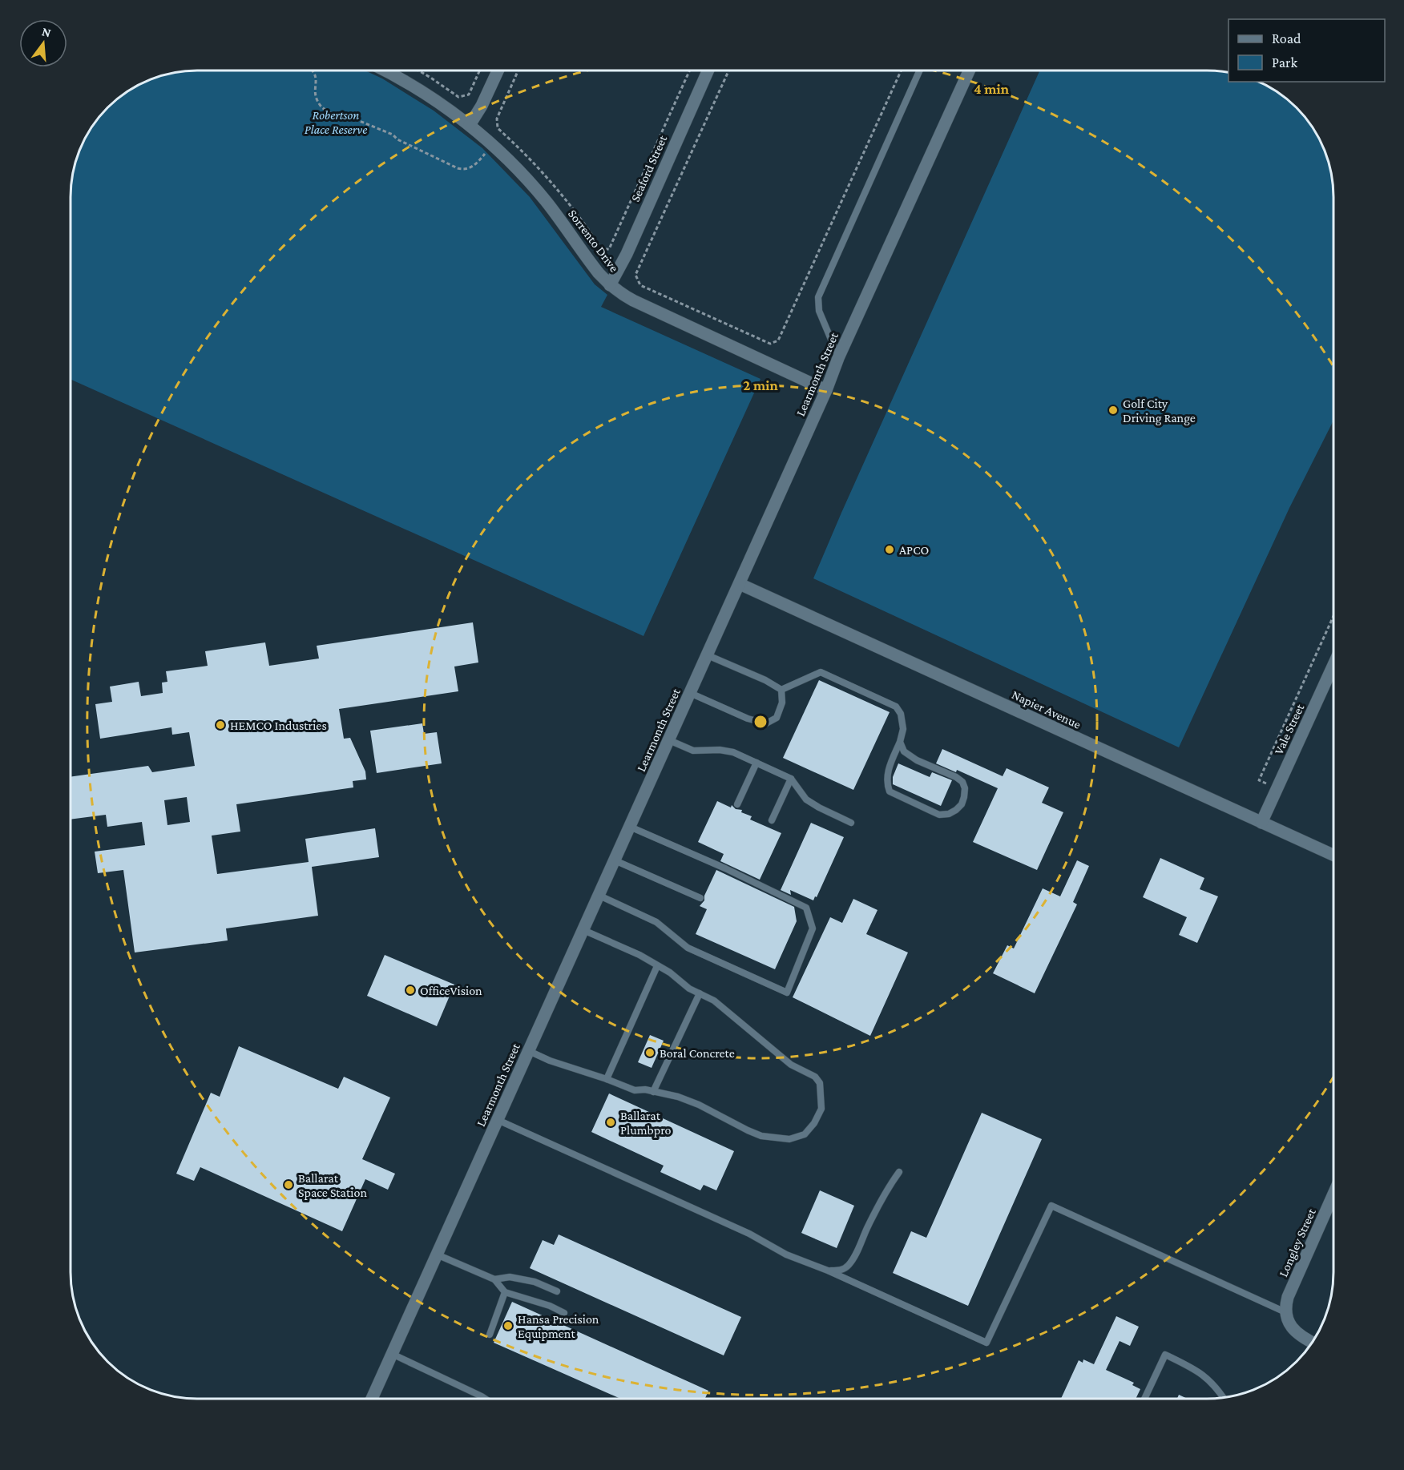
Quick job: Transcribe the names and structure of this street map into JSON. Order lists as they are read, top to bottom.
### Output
{
  "streets": {
    "street": [
      "Seaford Street",
      "Sorrento Drive",
      "Learmonth Street",
      "Napier Avenue",
      "Vale Street",
      "Longley Street"
    ]
  },
  "crossings": [
    ["Seaford Street", "Sorrento Drive"],
    ["Sorrento Drive", "Learmonth Street"],
    ["Learmonth Street", "Napier Avenue"],
    ["Napier Avenue", "Vale Street"]
  ],
  "parks": ["Robertson Place Reserve"],
  "places": [
    "Golf City Driving Range",
    "APCO",
    "HEMCO Industries",
    "OfficeVision",
    "Boral Concrete",
    "Ballarat Plumbpro",
    "Ballarat Space Station",
    "Hansa Precision Equipment"
  ],
  "legend": ["Road", "Park"],
  "north": "top",
  "rings": ["4 min", "2 min"]
}
